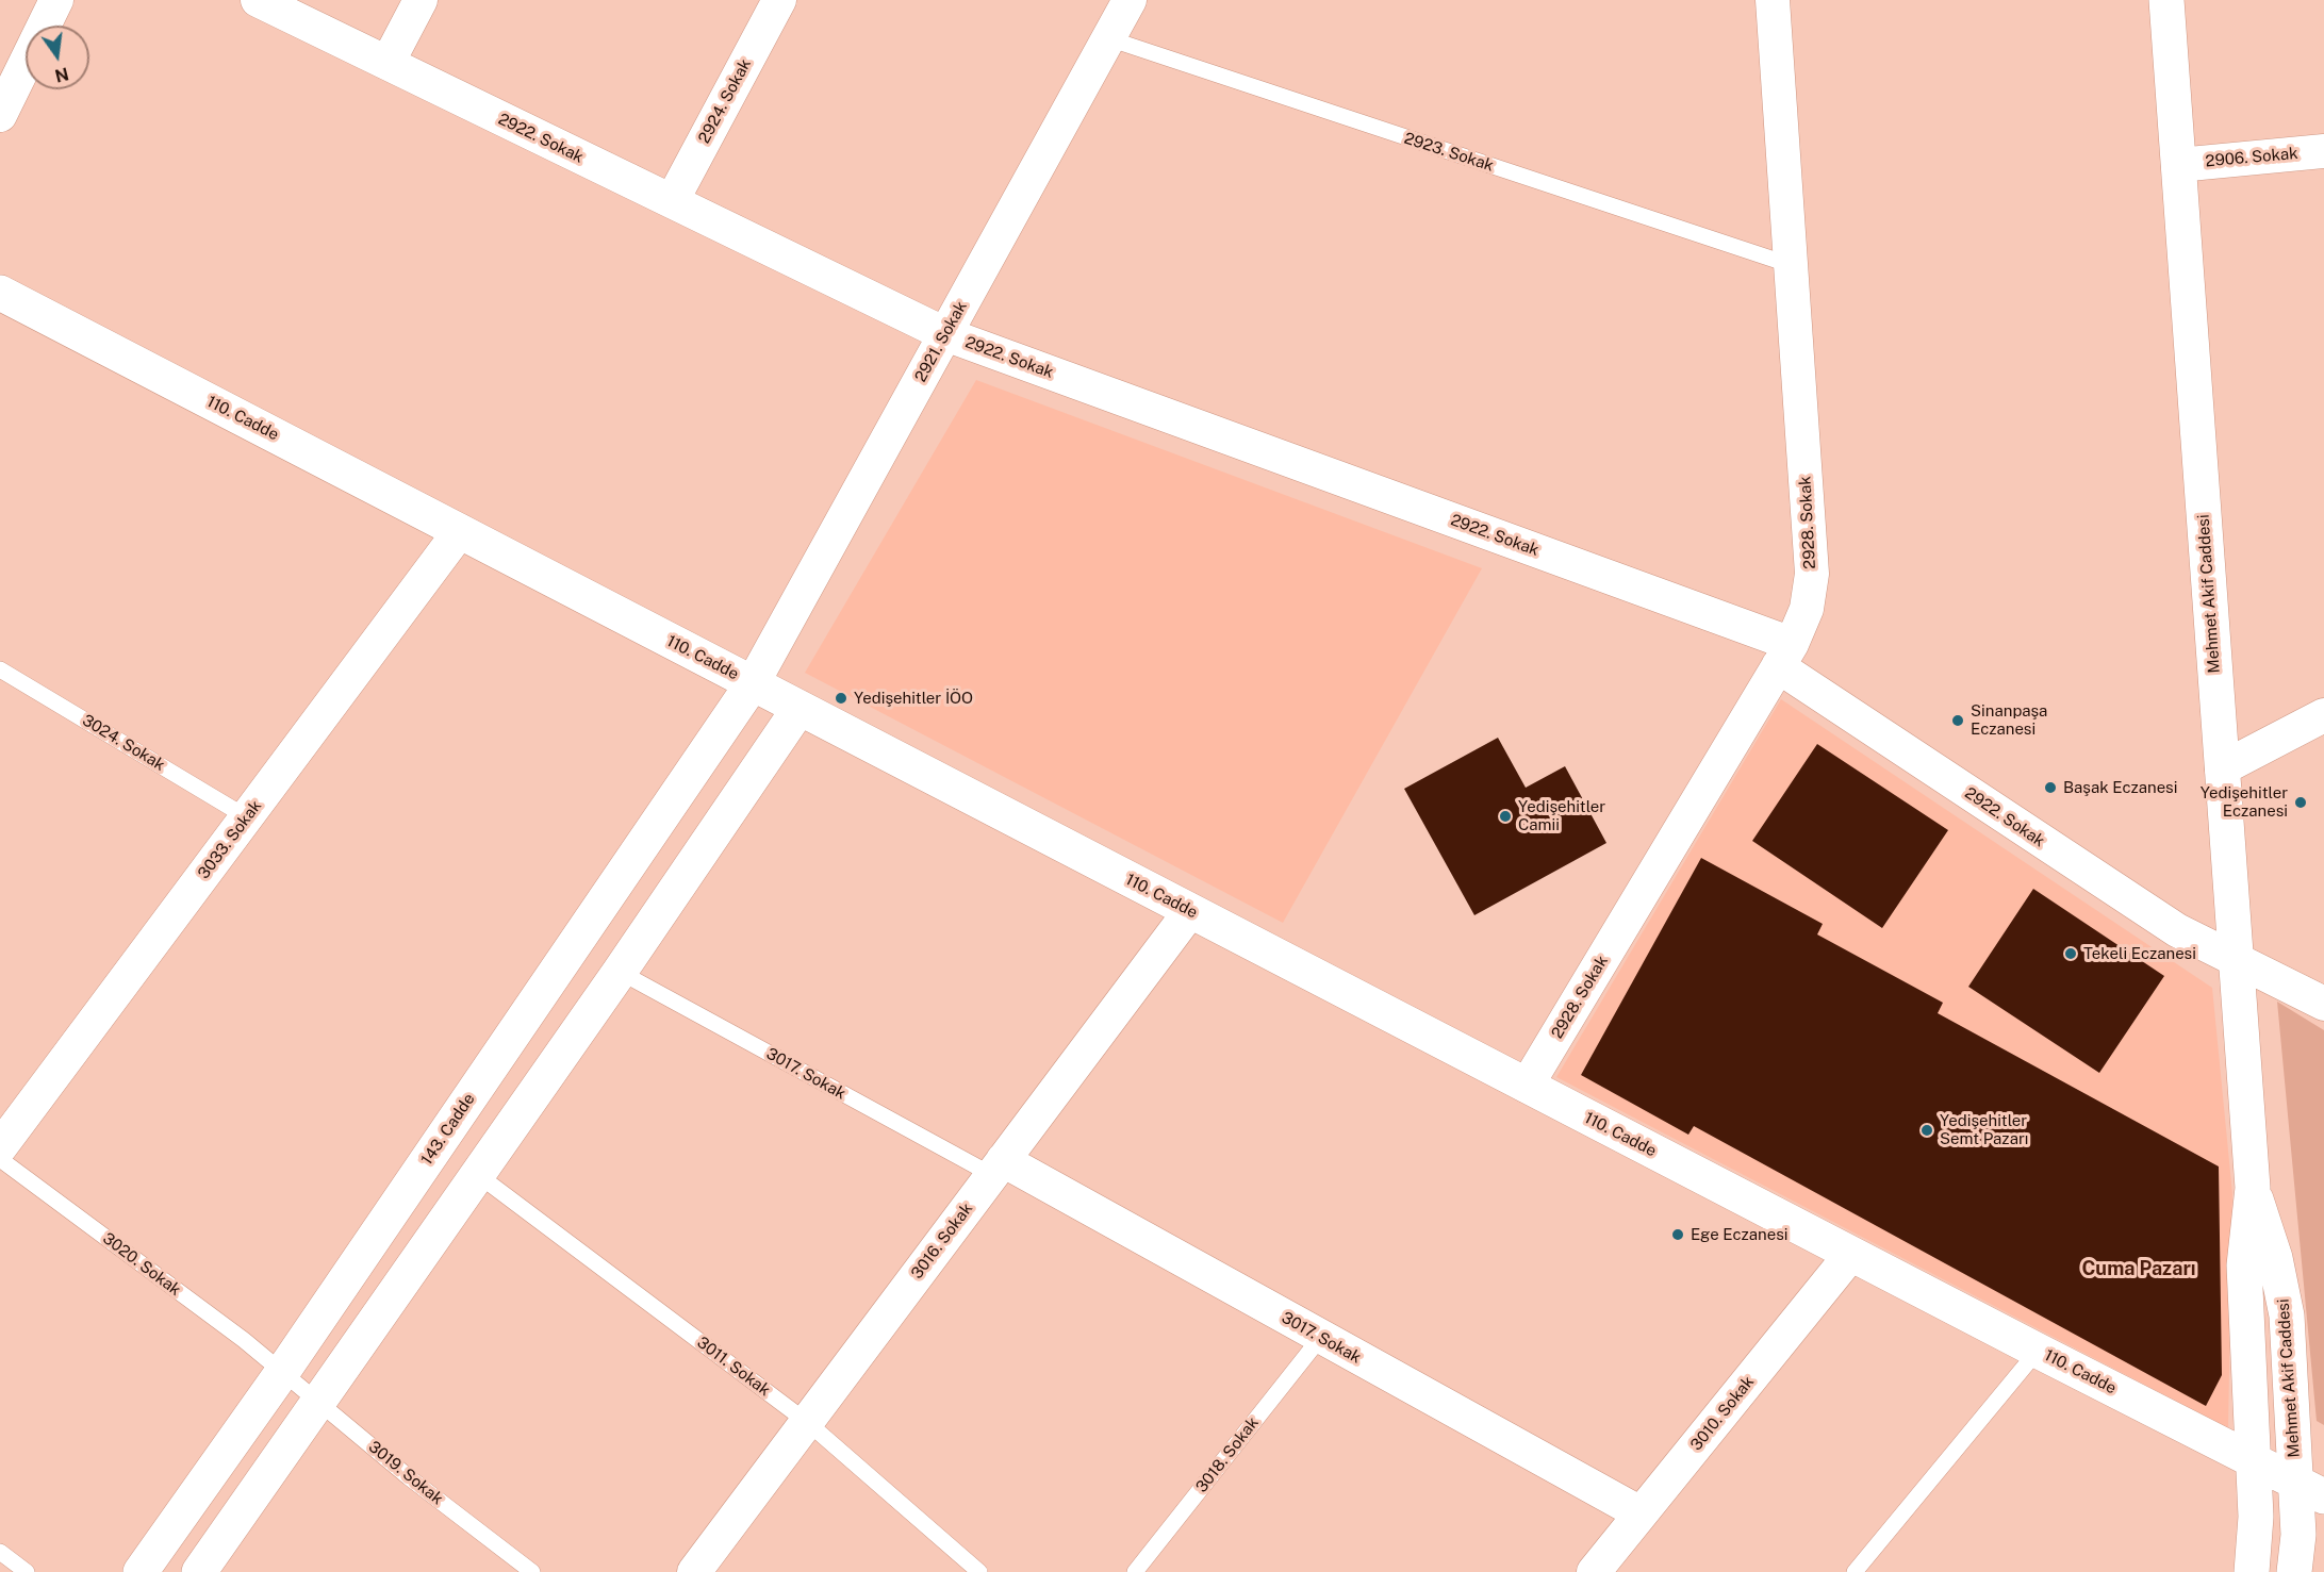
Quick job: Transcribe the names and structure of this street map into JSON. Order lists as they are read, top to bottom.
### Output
{
  "streets": {
    "street": [
      "2924. Sokak",
      "2922. Sokak",
      "2906. Sokak",
      "2921. Sokak",
      "110. Cadde",
      "2928. Sokak",
      "Mehmet Akif Caddesi",
      "3033. Sokak",
      "3017. Sokak",
      "143. Cadde",
      "3016. Sokak",
      "3010. Sokak"
    ],
    "lane": [
      "2923. Sokak",
      "3024. Sokak",
      "3020. Sokak",
      "3011. Sokak",
      "3018. Sokak",
      "3019. Sokak"
    ]
  },
  "crossings": [
    ["2924. Sokak", "2922. Sokak"],
    ["2922. Sokak", "2921. Sokak"],
    ["2922. Sokak", "2928. Sokak"],
    ["2922. Sokak", "Mehmet Akif Caddesi"],
    ["2923. Sokak", "2921. Sokak"],
    ["2923. Sokak", "2928. Sokak"],
    ["2906. Sokak", "Mehmet Akif Caddesi"],
    ["2921. Sokak", "110. Cadde"],
    ["2921. Sokak", "143. Cadde"],
    ["110. Cadde", "2928. Sokak"],
    ["110. Cadde", "Mehmet Akif Caddesi"],
    ["110. Cadde", "3033. Sokak"],
    ["110. Cadde", "143. Cadde"],
    ["110. Cadde", "3016. Sokak"],
    ["110. Cadde", "3010. Sokak"],
    ["3024. Sokak", "3033. Sokak"],
    ["3017. Sokak", "3016. Sokak"],
    ["3017. Sokak", "3010. Sokak"],
    ["3017. Sokak", "3018. Sokak"],
    ["143. Cadde", "3020. Sokak"],
    ["143. Cadde", "3019. Sokak"],
    ["3016. Sokak", "3011. Sokak"],
    ["3020. Sokak", "3019. Sokak"]
  ],
  "districts": ["Cuma Pazarı"],
  "places": [
    "Yedişehitler İÖO",
    "Sinanpaşa Eczanesi",
    "Başak Eczanesi",
    "Yedişehitler Eczanesi",
    "Yedişehitler Camii",
    "Tekeli Eczanesi",
    "Yedişehitler Semt Pazarı",
    "Ege Eczanesi"
  ],
  "north": "bottom"
}
